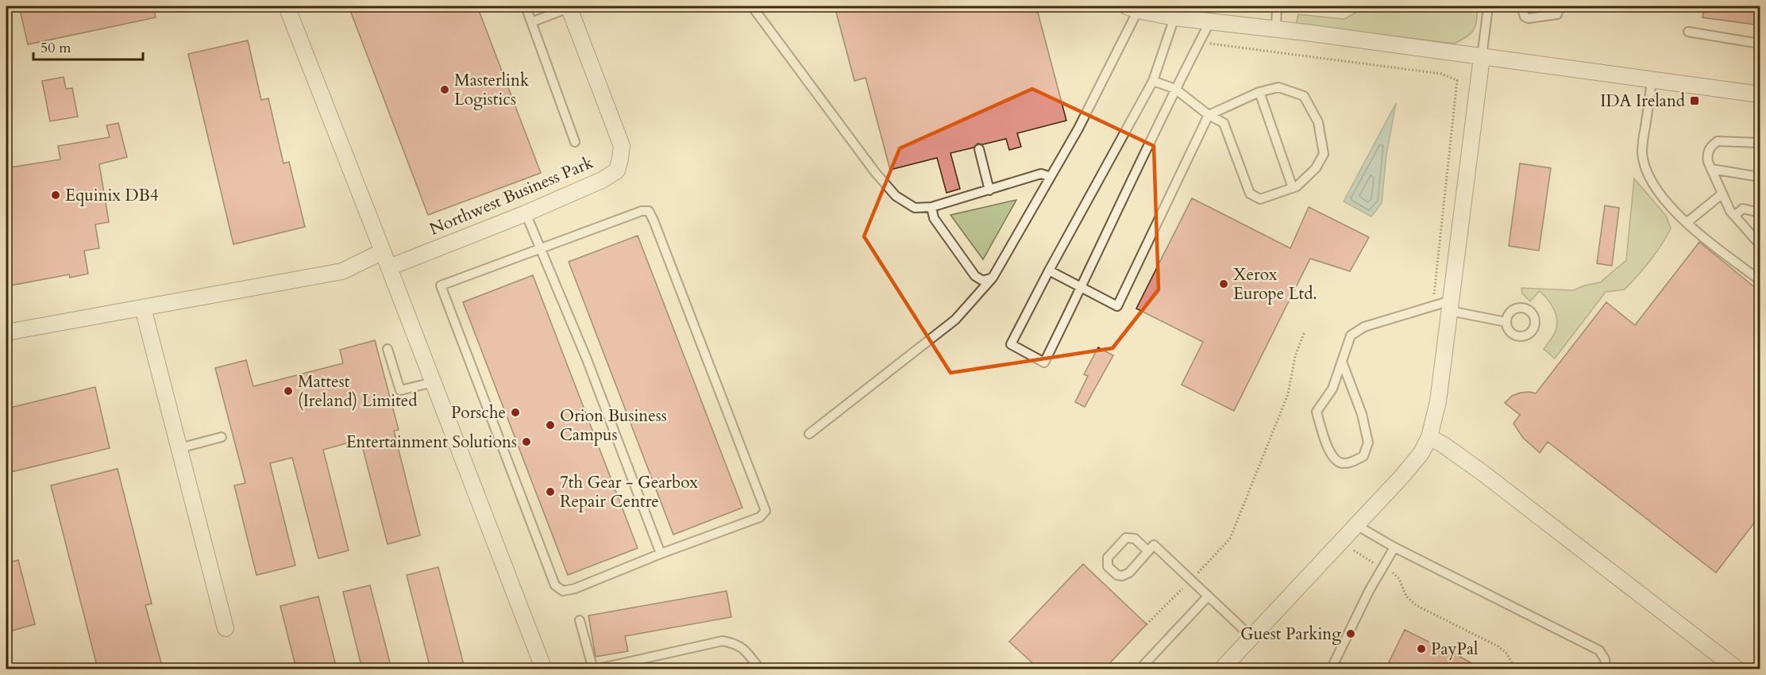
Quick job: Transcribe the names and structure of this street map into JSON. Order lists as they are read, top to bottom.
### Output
{
  "streets": {
    "street": ["Northwest Business Park"]
  },
  "places": {
    "other": [
      "Masterlink Logistics",
      "Equinix DB4",
      "Xerox Europe Ltd.",
      "Mattest (Ireland) Limited",
      "Porsche",
      "Orion Business Campus",
      "Entertainment Solutions",
      "7th Gear - Gearbox Repair Centre",
      "Guest Parking",
      "PayPal"
    ],
    "transit": ["IDA Ireland"]
  },
  "scale_bar": "50 m"
}
